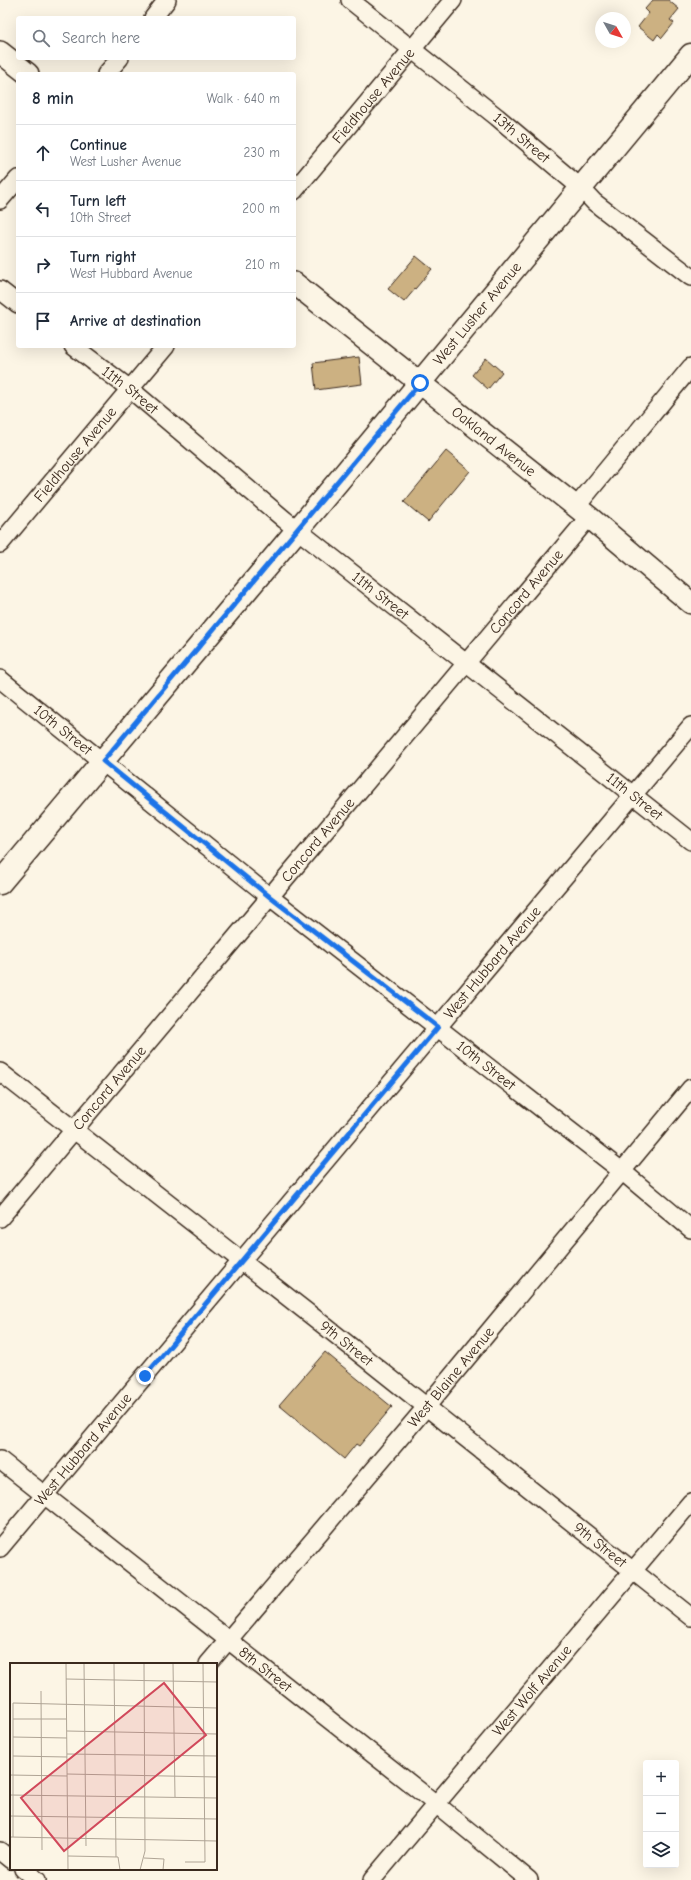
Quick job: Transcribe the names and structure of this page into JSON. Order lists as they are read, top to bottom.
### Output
{
  "streets": {
    "main road": ["West Lusher Avenue"],
    "street": [
      "Fieldhouse Avenue",
      "13th Street",
      "11th Street",
      "Oakland Avenue",
      "Concord Avenue",
      "10th Street",
      "West Hubbard Avenue",
      "9th Street",
      "West Blaine Avenue",
      "8th Street",
      "West Wolf Avenue"
    ]
  },
  "crossings": [
    ["Fieldhouse Avenue", "13th Street"],
    ["Fieldhouse Avenue", "11th Street"],
    ["13th Street", "West Lusher Avenue"],
    ["West Lusher Avenue", "11th Street"],
    ["West Lusher Avenue", "Oakland Avenue"],
    ["West Lusher Avenue", "10th Street"],
    ["11th Street", "Concord Avenue"],
    ["11th Street", "West Hubbard Avenue"],
    ["Oakland Avenue", "Concord Avenue"],
    ["Concord Avenue", "10th Street"],
    ["Concord Avenue", "9th Street"],
    ["10th Street", "West Hubbard Avenue"],
    ["10th Street", "West Blaine Avenue"],
    ["West Hubbard Avenue", "9th Street"],
    ["West Hubbard Avenue", "8th Street"],
    ["9th Street", "West Blaine Avenue"],
    ["9th Street", "West Wolf Avenue"],
    ["West Blaine Avenue", "8th Street"],
    ["8th Street", "West Wolf Avenue"]
  ],
  "north": "bottom right",
  "page": {
    "search": "Search here",
    "heading": ["8 min", "Walk · 640 m"],
    "list": [
      ["Continue", "West Lusher Avenue", "230 m"],
      ["Turn left", "10th Street", "200 m"],
      ["Turn right", "West Hubbard Avenue", "210 m"],
      "Arrive at destination"
    ],
    "map_buttons": ["+", "−"]
  }
}
